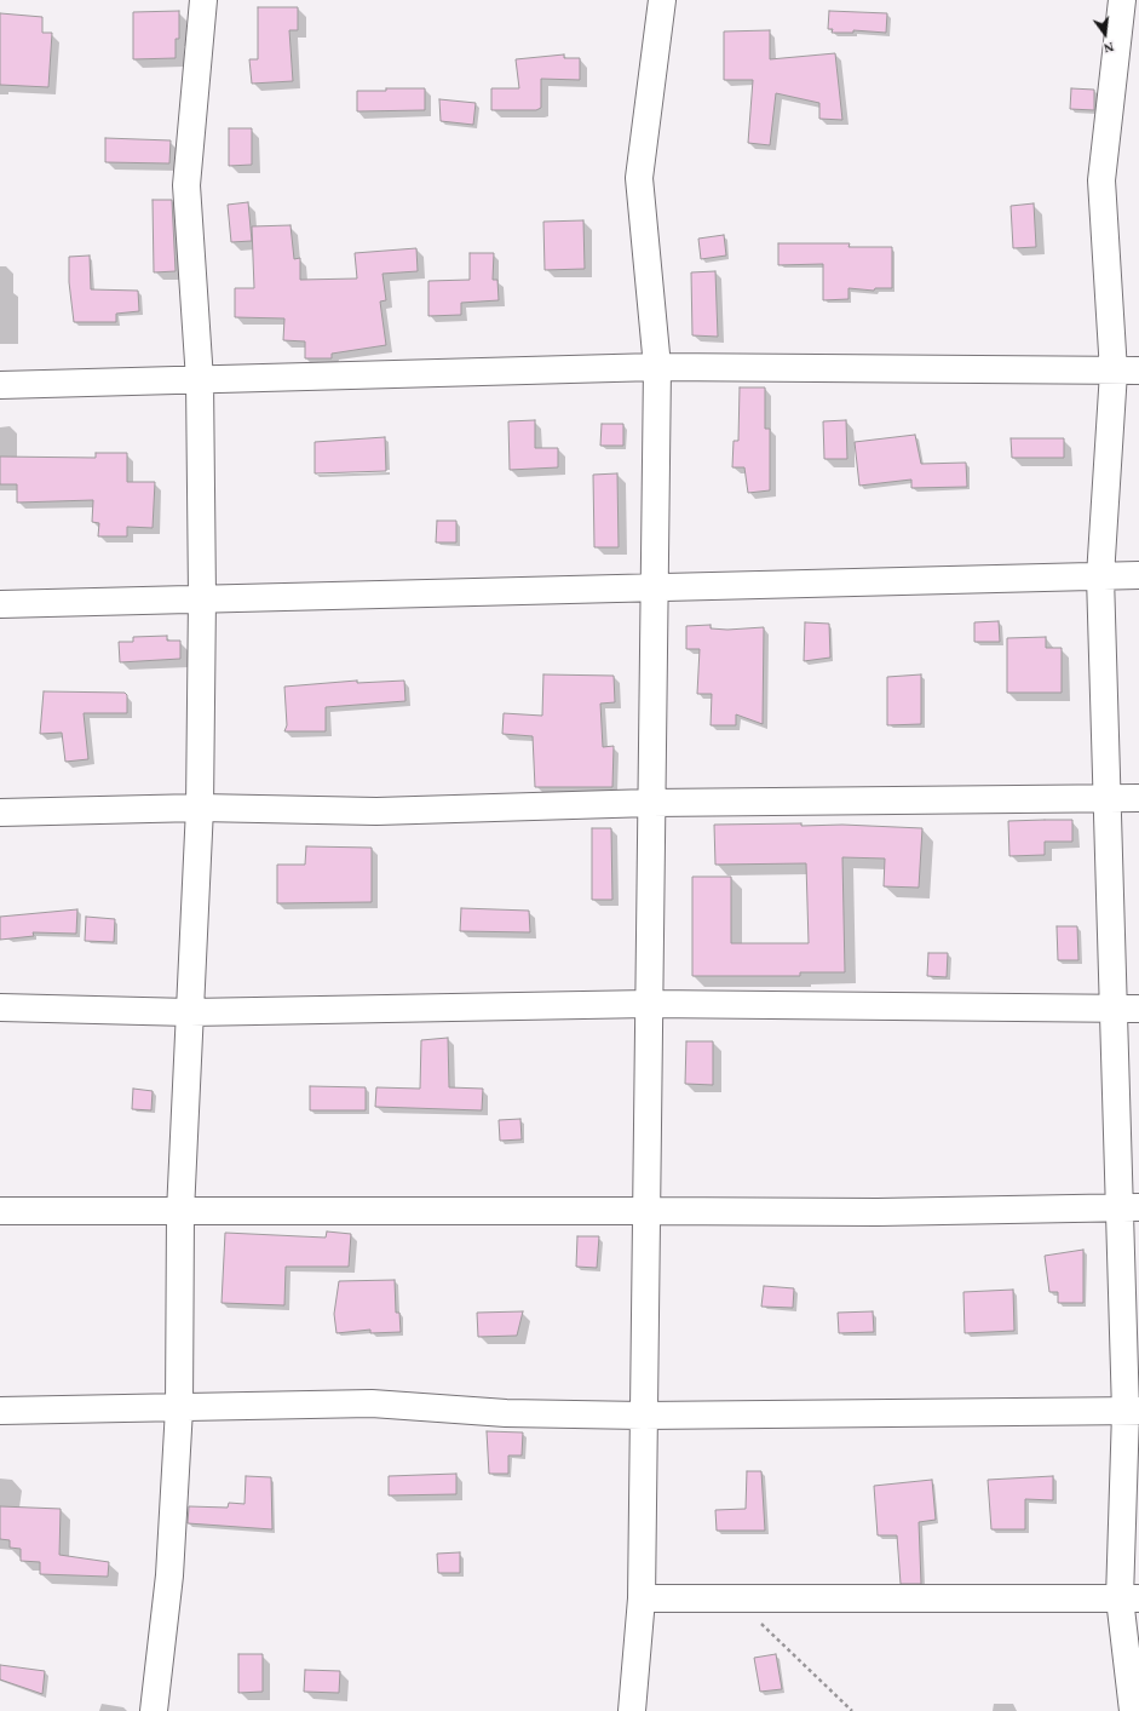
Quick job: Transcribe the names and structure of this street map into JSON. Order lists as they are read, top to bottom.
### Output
{
  "north": "bottom"
}
